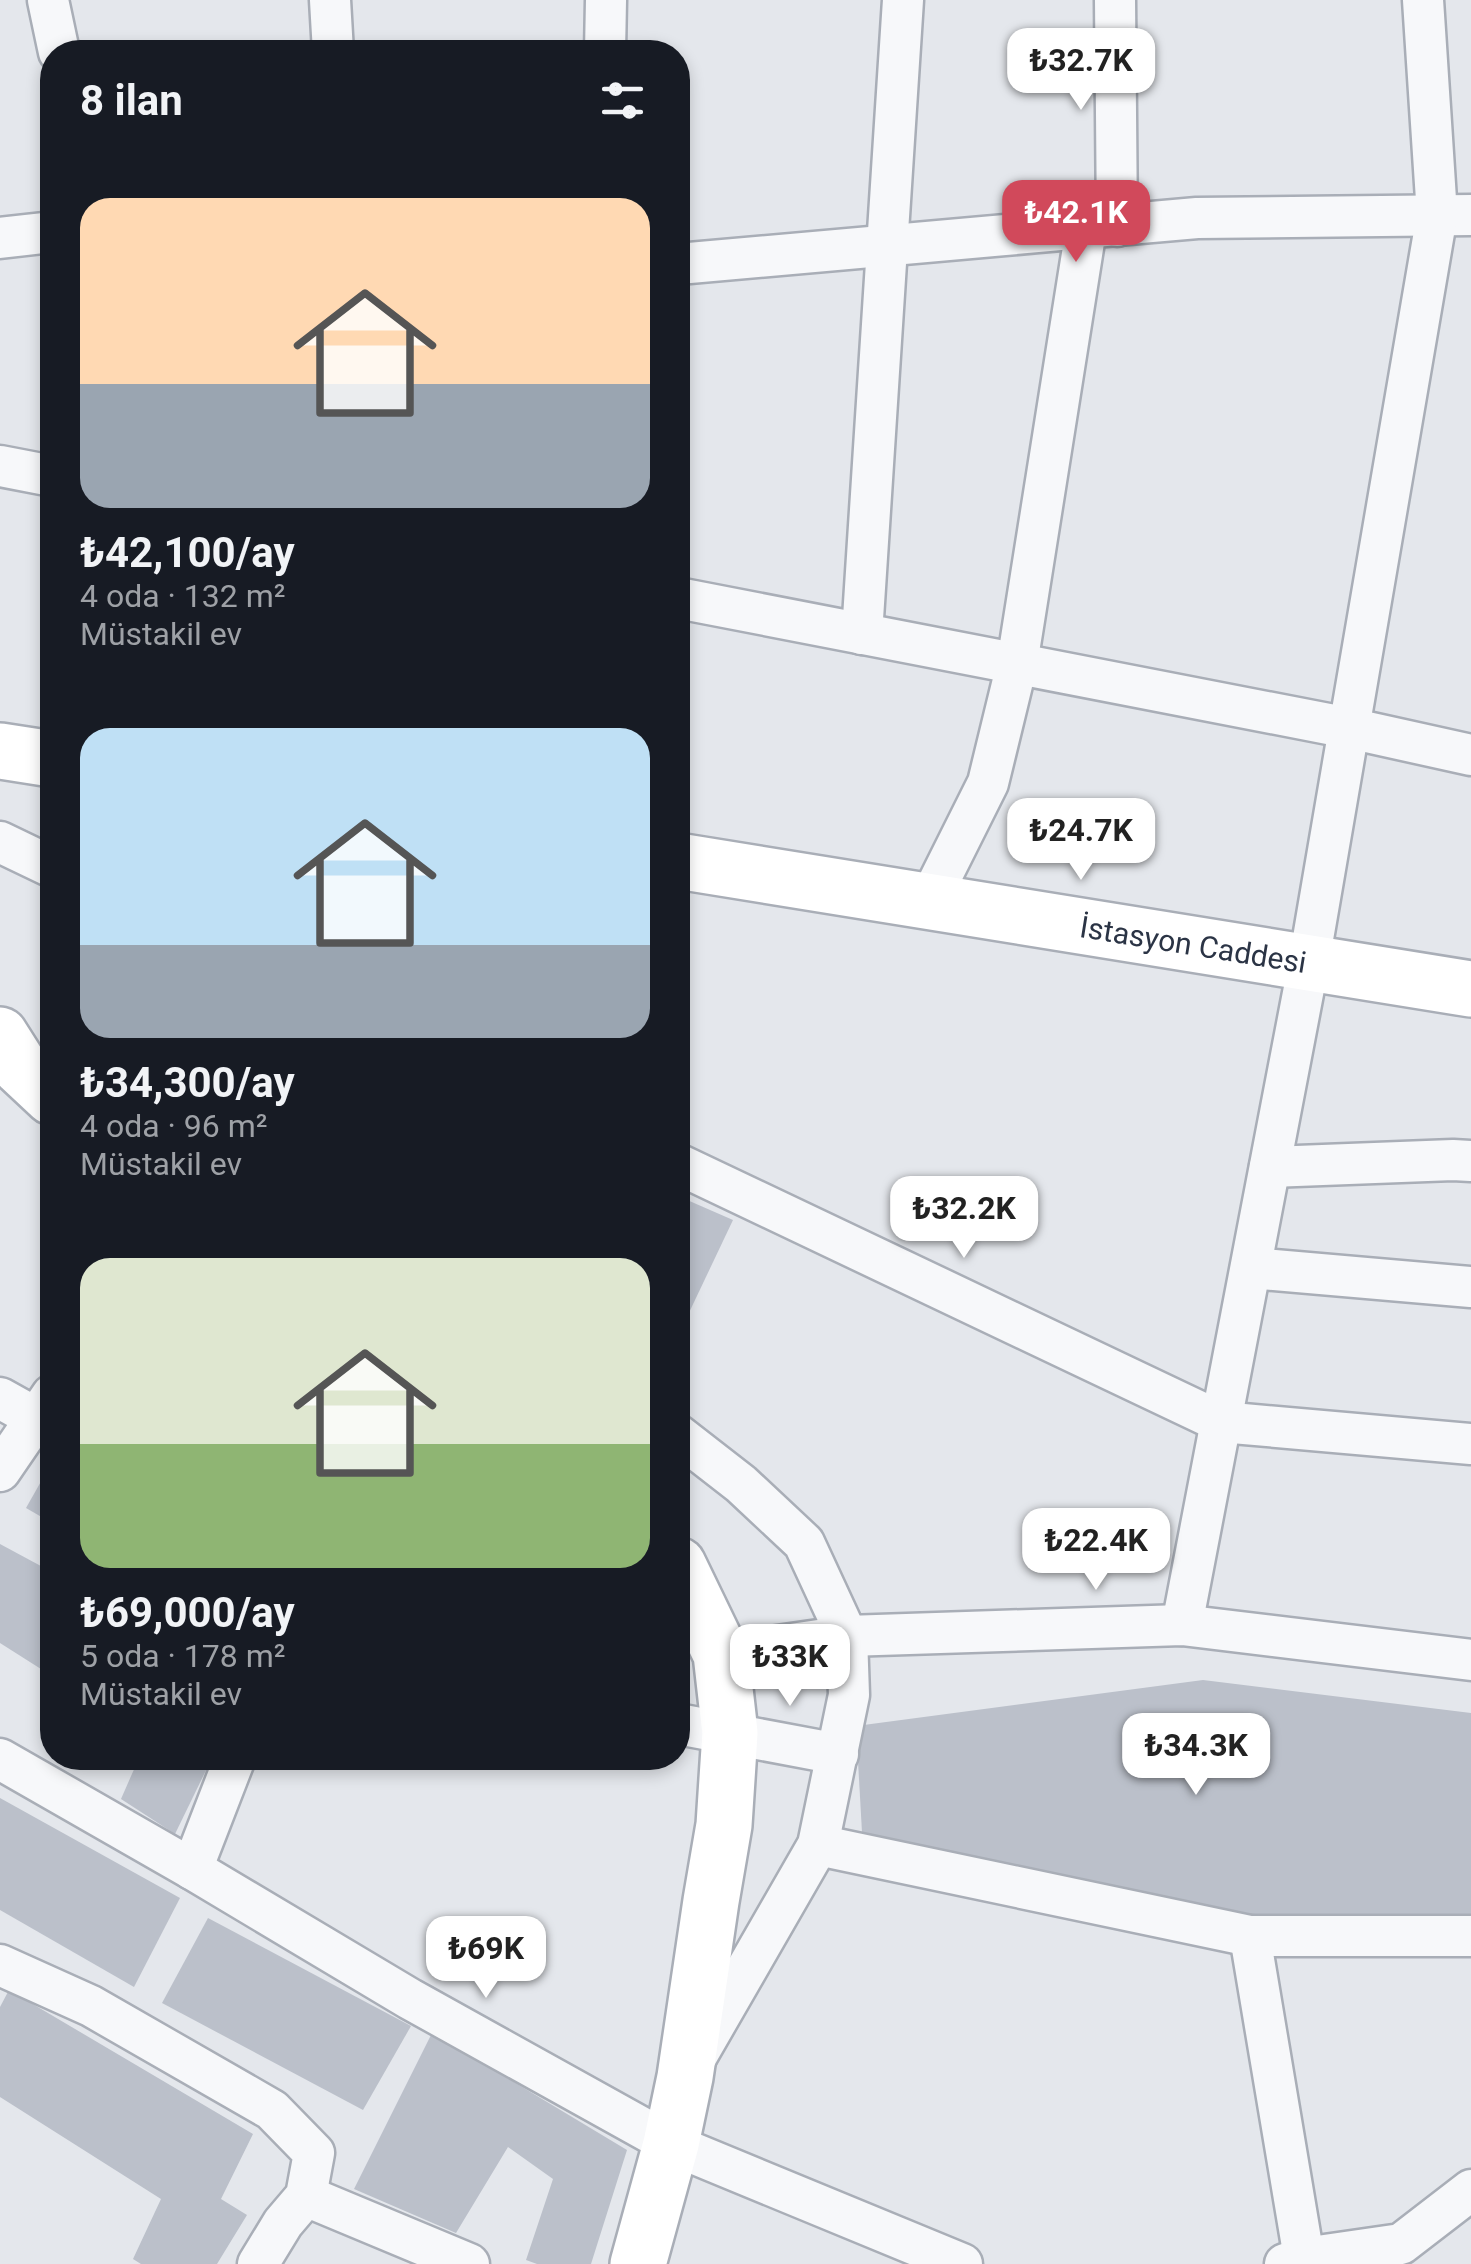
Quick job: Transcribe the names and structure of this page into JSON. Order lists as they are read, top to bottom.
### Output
{
  "streets": {
    "main road": ["İstasyon Caddesi"]
  },
  "page": {
    "price": [
      "₺32.7K",
      "₺42.1K",
      "₺24.7K",
      "₺32.2K",
      "₺22.4K",
      "₺33K",
      "₺34.3K",
      "₺69K"
    ],
    "heading": "8 ilan",
    "list": [
      {
        "name": "₺42,100/ay",
        "note": "4 oda · 132 m² · Müstakil ev"
      },
      {
        "name": "₺34,300/ay",
        "note": "4 oda · 96 m² · Müstakil ev"
      },
      {
        "name": "₺69,000/ay",
        "note": "5 oda · 178 m² · Müstakil ev"
      }
    ]
  }
}
